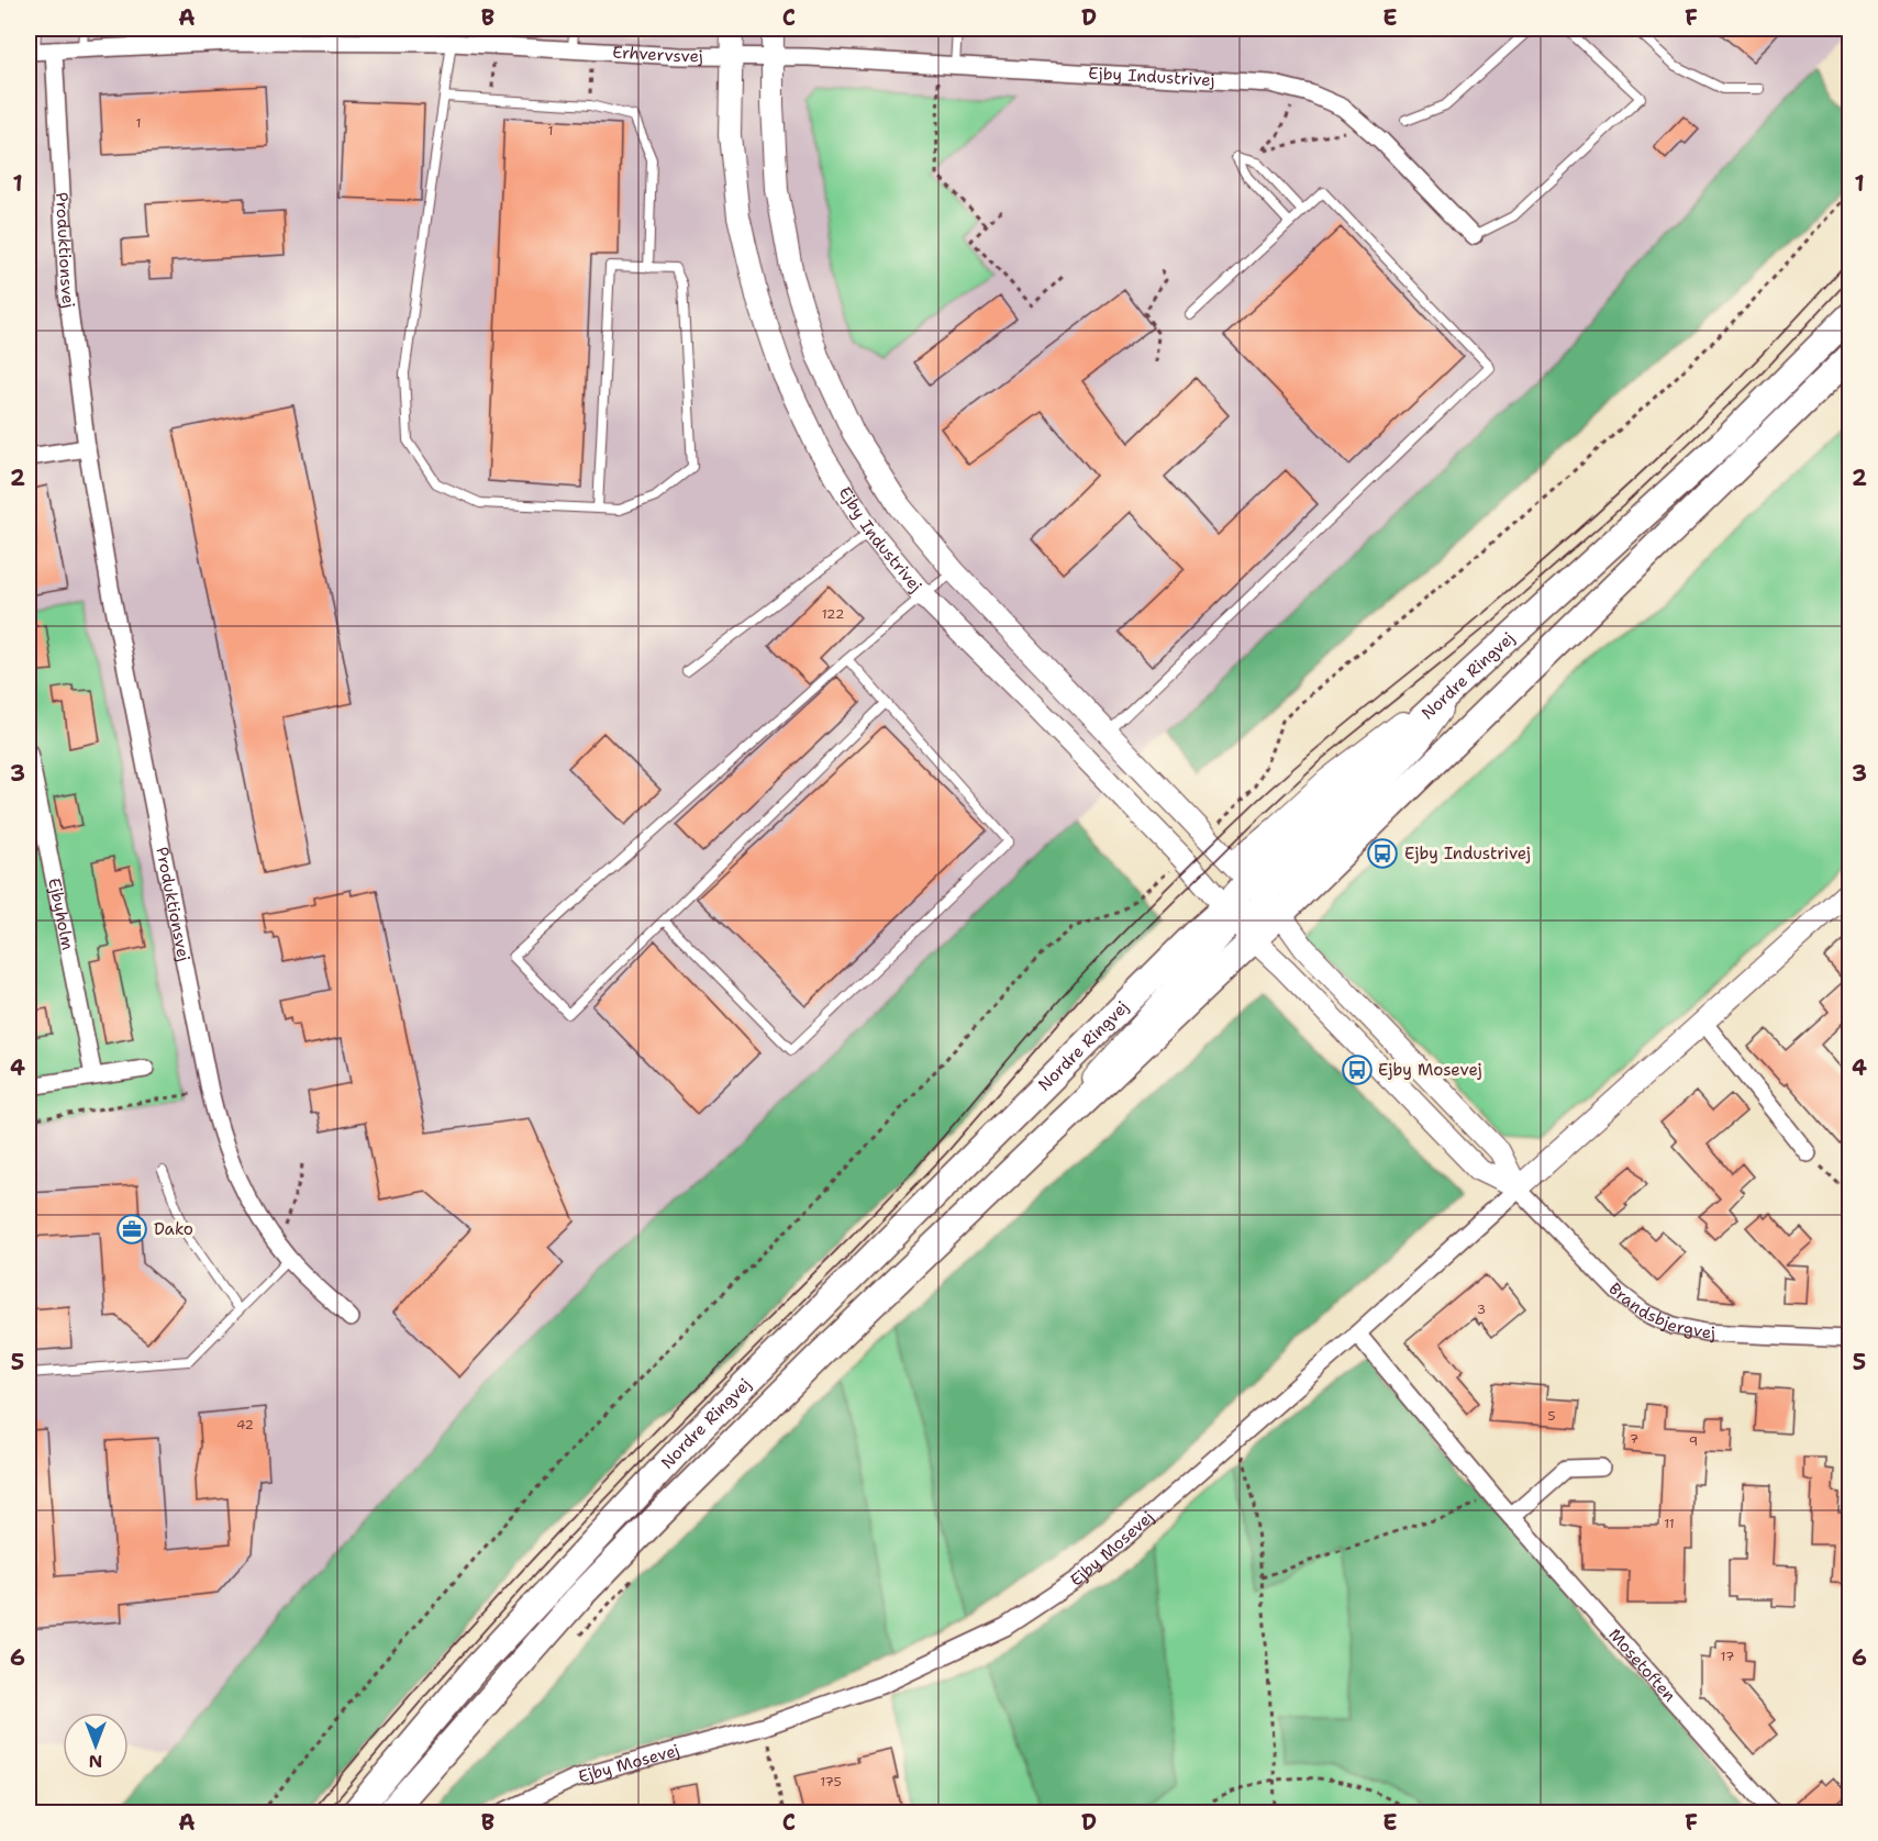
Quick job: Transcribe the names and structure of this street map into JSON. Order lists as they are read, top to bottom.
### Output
{
  "streets": {
    "main road": ["Nordre Ringvej"],
    "street": [
      "Erhvervsvej",
      "Ejby Industrivej",
      "Produktionsvej",
      "Ejbyholm",
      "Brandsbjergvej",
      "Ejby Mosevej",
      "Mosetoften"
    ]
  },
  "crossings": [
    ["Erhvervsvej", "Ejby Industrivej"],
    ["Erhvervsvej", "Produktionsvej"],
    ["Ejby Industrivej", "Nordre Ringvej"],
    ["Ejby Industrivej", "Brandsbjergvej"],
    ["Nordre Ringvej", "Brandsbjergvej"],
    ["Brandsbjergvej", "Ejby Mosevej"],
    ["Ejby Mosevej", "Mosetoften"]
  ],
  "places": {
    "bus stop": ["Ejby Industrivej", "Ejby Mosevej"],
    "office": ["Dako"]
  },
  "house_numbers": [
    "1",
    "1",
    "122",
    "3",
    "5",
    "42",
    "7",
    "9",
    "11",
    "17",
    "175"
  ],
  "north": "bottom",
  "grid": {
    "columns": [
      "A",
      "B",
      "C",
      "D",
      "E",
      "F"
    ],
    "rows": [
      "1",
      "2",
      "3",
      "4",
      "5",
      "6"
    ]
  }
}
